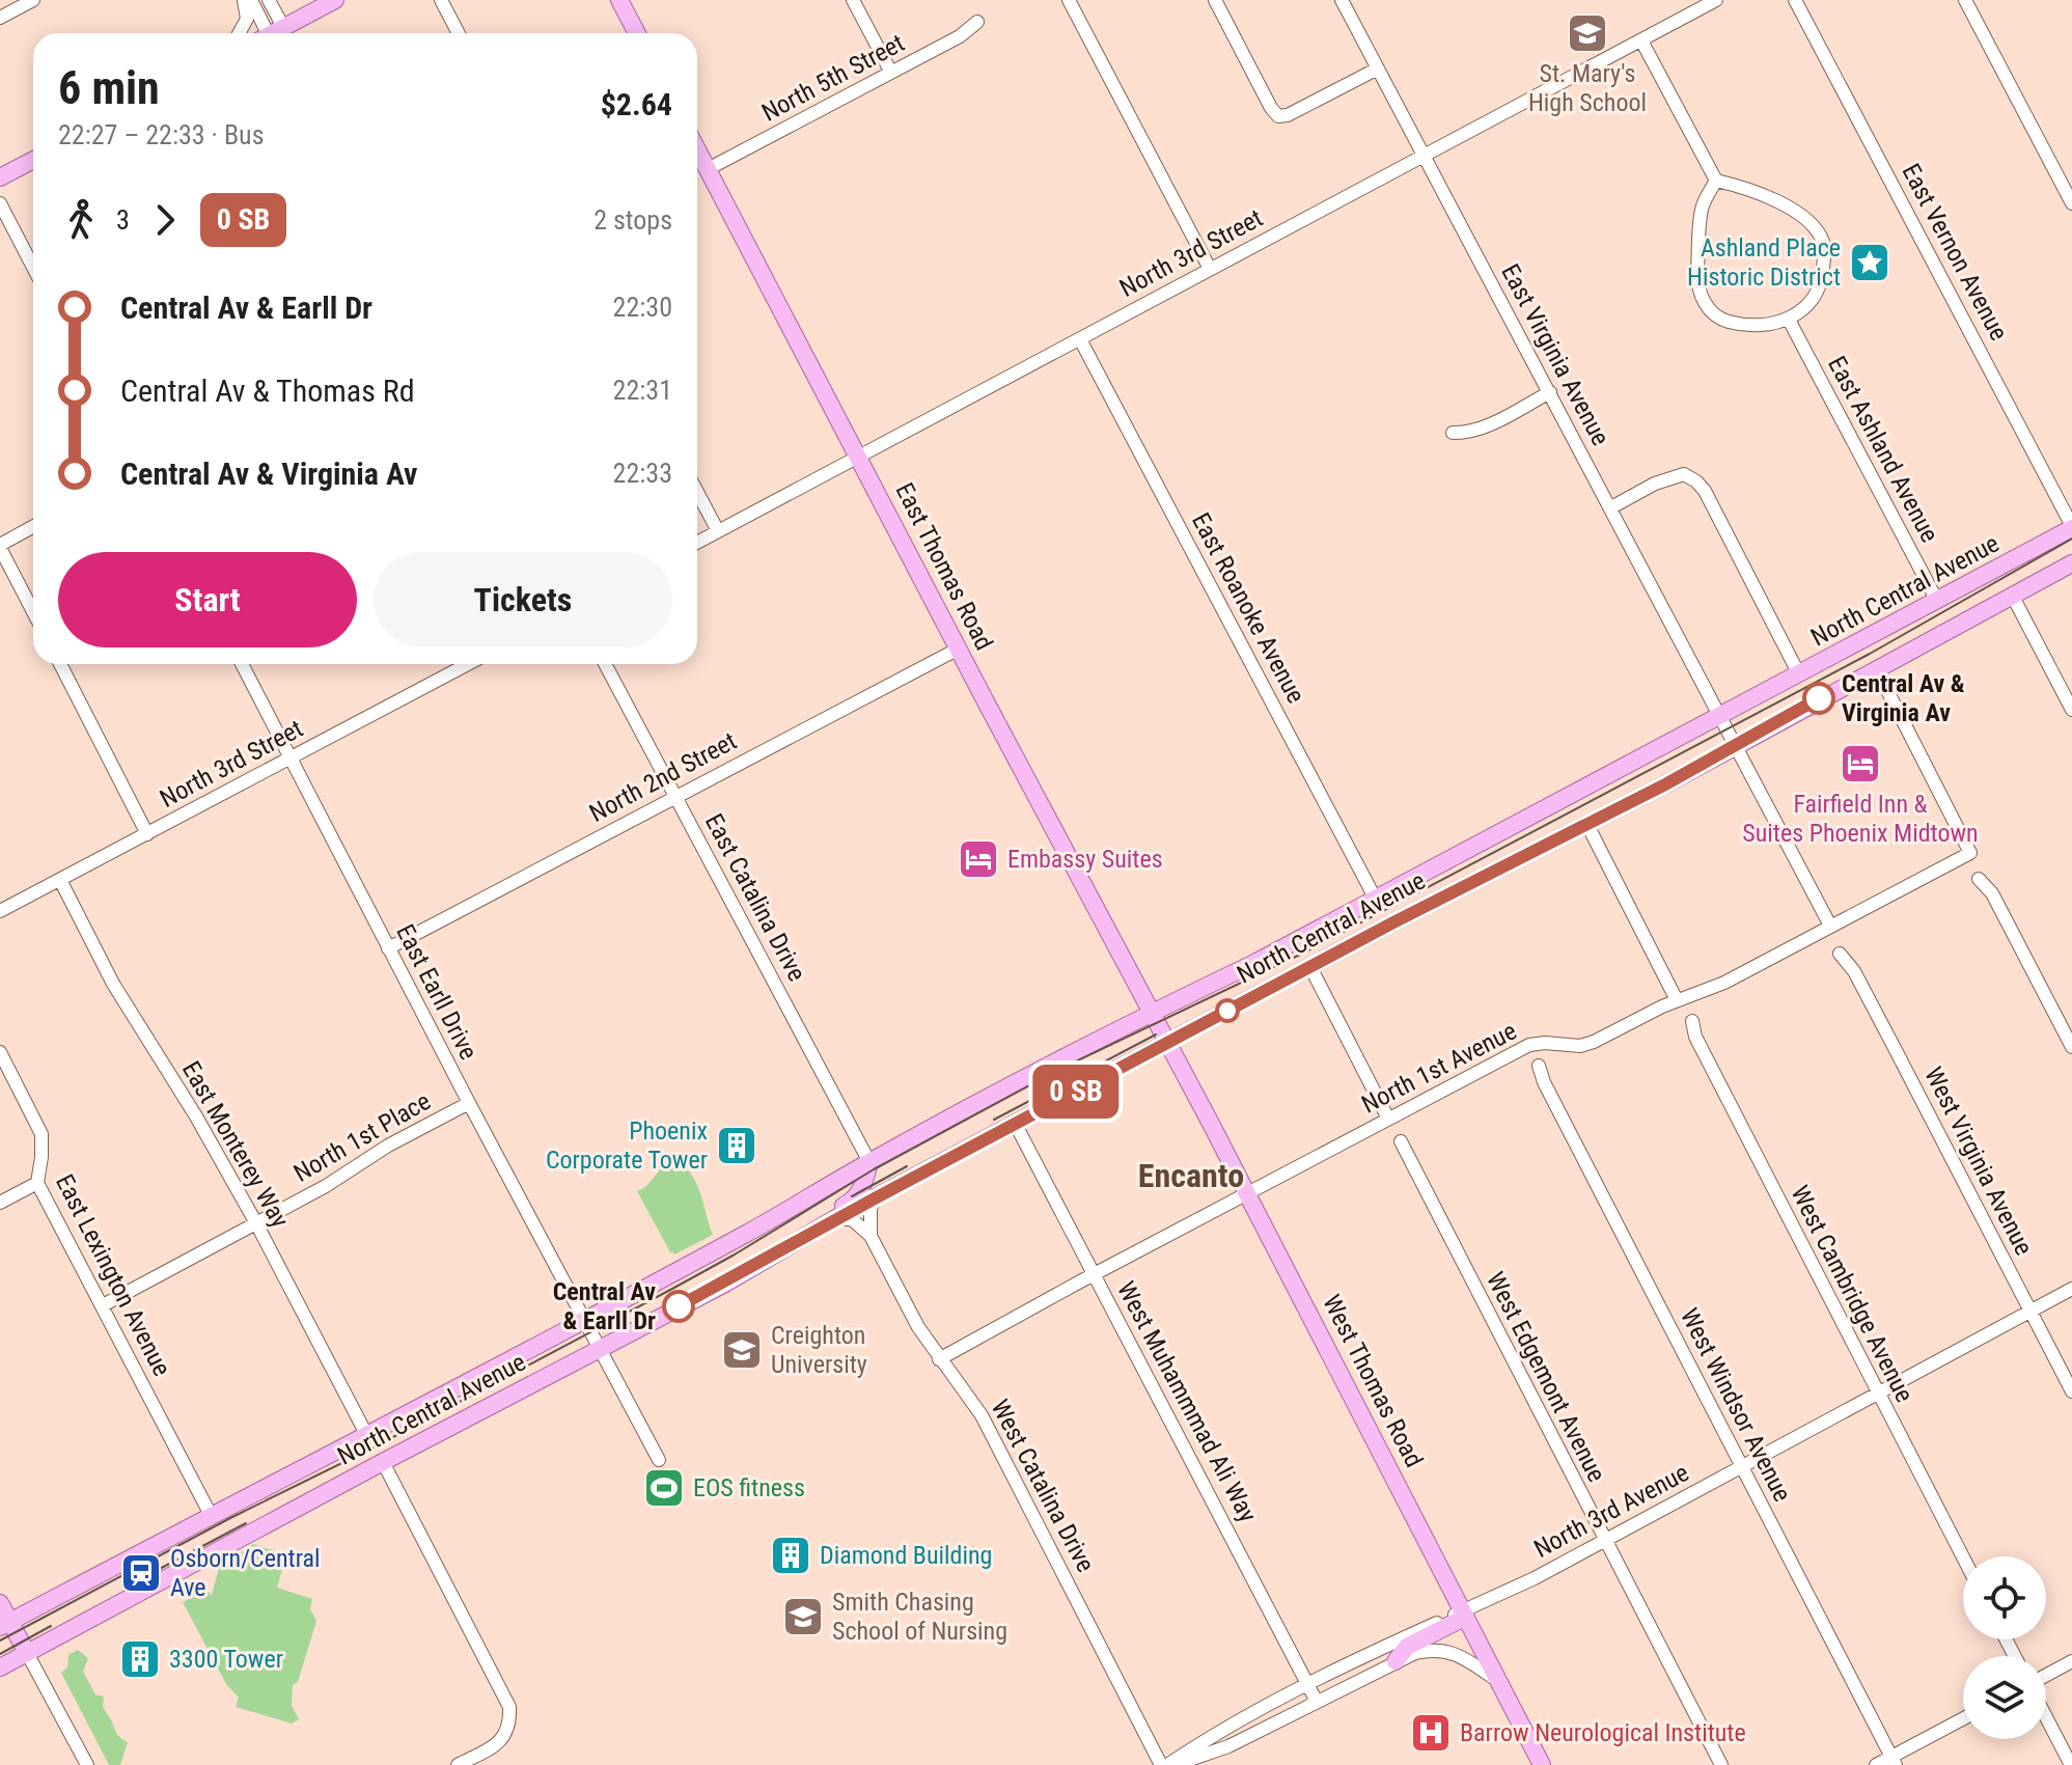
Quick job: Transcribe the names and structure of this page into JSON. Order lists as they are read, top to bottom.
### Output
{
  "streets": {
    "main road": ["East Thomas Road", "North Central Avenue", "West Thomas Road"],
    "street": [
      "North 5th Street",
      "East Vernon Avenue",
      "North 3rd Street",
      "East Virginia Avenue",
      "East Ashland Avenue",
      "East Roanoke Avenue",
      "North 2nd Street",
      "East Catalina Drive",
      "East Earll Drive",
      "North 1st Avenue",
      "North 1st Place",
      "East Monterey Way",
      "West Virginia Avenue",
      "East Lexington Avenue",
      "West Cambridge Avenue",
      "West Edgemont Avenue",
      "West Muhammmad Ali Way",
      "West Windsor Avenue",
      "West Catalina Drive",
      "North 3rd Avenue"
    ]
  },
  "crossings": [
    ["North 5th Street", "East Thomas Road"],
    ["East Vernon Avenue", "North Central Avenue"],
    ["North 3rd Street", "East Virginia Avenue"],
    ["North 3rd Street", "East Thomas Road"],
    ["North 3rd Street", "East Roanoke Avenue"],
    ["North 3rd Street", "East Earll Drive"],
    ["North 3rd Street", "East Monterey Way"],
    ["East Virginia Avenue", "North Central Avenue"],
    ["East Ashland Avenue", "North Central Avenue"],
    ["East Thomas Road", "North Central Avenue"],
    ["East Thomas Road", "North 2nd Street"],
    ["East Thomas Road", "West Thomas Road"],
    ["North Central Avenue", "East Roanoke Avenue"],
    ["North Central Avenue", "East Catalina Drive"],
    ["North Central Avenue", "East Earll Drive"],
    ["North Central Avenue", "North 1st Avenue"],
    ["North Central Avenue", "East Monterey Way"],
    ["North Central Avenue", "East Lexington Avenue"],
    ["North Central Avenue", "West Thomas Road"],
    ["North Central Avenue", "West Muhammmad Ali Way"],
    ["North 2nd Street", "East Catalina Drive"],
    ["North 2nd Street", "East Earll Drive"],
    ["East Earll Drive", "North 1st Place"],
    ["North 1st Avenue", "West Thomas Road"],
    ["North 1st Avenue", "West Muhammmad Ali Way"],
    ["North 1st Avenue", "West Catalina Drive"],
    ["North 1st Place", "East Monterey Way"],
    ["North 1st Place", "East Lexington Avenue"],
    ["West Virginia Avenue", "North 3rd Avenue"],
    ["West Cambridge Avenue", "North 3rd Avenue"],
    ["West Edgemont Avenue", "North 3rd Avenue"],
    ["West Thomas Road", "North 3rd Avenue"],
    ["West Muhammmad Ali Way", "North 3rd Avenue"],
    ["West Windsor Avenue", "North 3rd Avenue"],
    ["West Catalina Drive", "North 3rd Avenue"]
  ],
  "districts": ["Encanto"],
  "places": {
    "school or university": ["St. Mary's High School", "Creighton University", "Smith Chasing School of Nursing"],
    "place": ["Ashland Place Historic District"],
    "other": ["Central Av & Virginia Av", "Central Av & Earll Dr"],
    "hotel": ["Fairfield Inn & Suites Phoenix Midtown", "Embassy Suites"],
    "building": ["Phoenix Corporate Tower", "Diamond Building", "3300 Tower"],
    "sports": ["EOS fitness"],
    "station": ["Osborn/Central Ave"],
    "hospital": ["Barrow Neurological Institute"]
  },
  "page": {
    "on_map": "0 SB",
    "heading": ["6 min", "22:27 – 22:33 · Bus", "$2.64"],
    "legs": ["3", "0 SB", "2 stops"],
    "list": [
      {
        "name": "Central Av & Earll Dr",
        "value": "22:30"
      },
      {
        "name": "Central Av & Thomas Rd",
        "value": "22:31"
      },
      {
        "name": "Central Av & Virginia Av",
        "value": "22:33"
      }
    ],
    "buttons": ["Start", "Tickets"]
  }
}
